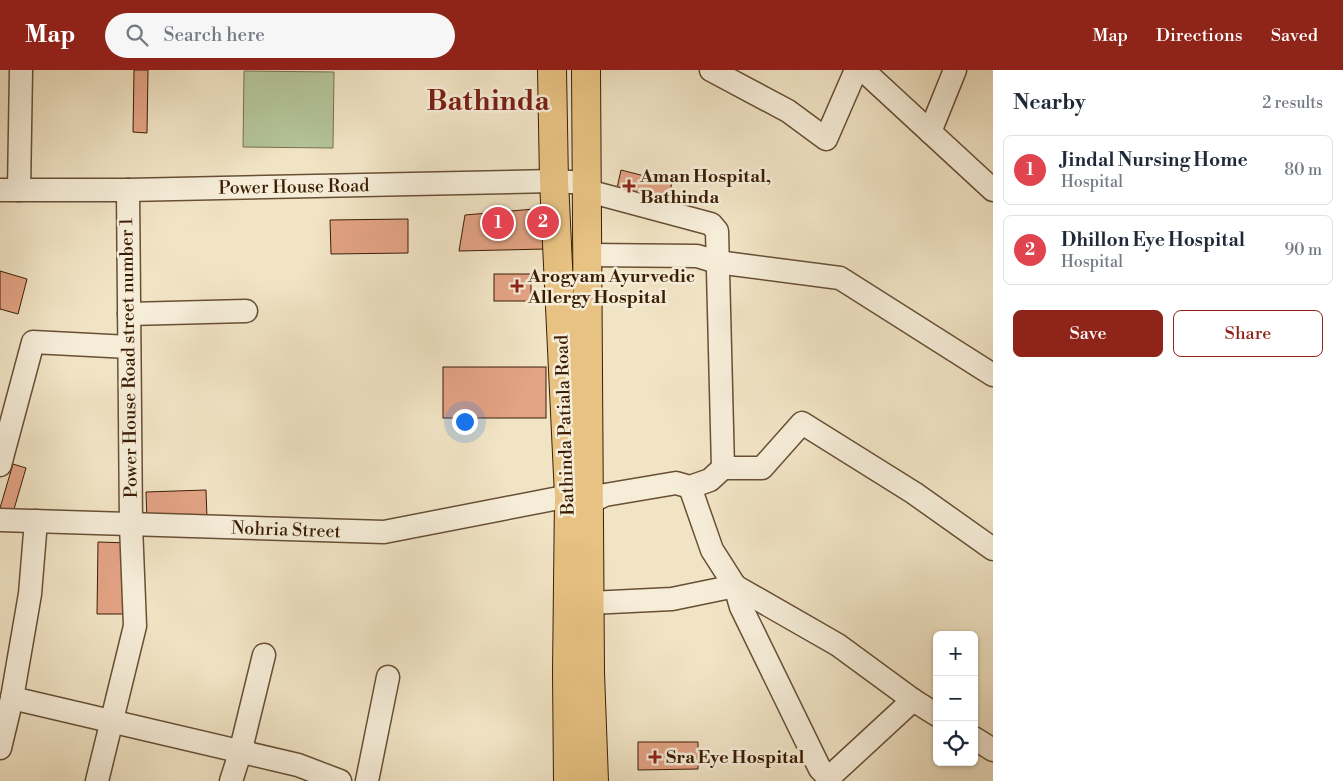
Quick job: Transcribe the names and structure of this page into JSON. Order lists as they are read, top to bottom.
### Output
{
  "streets": {
    "highway": ["Bathinda Patiala Road"],
    "street": ["Power House Road", "Power House Road street number 1", "Nohria Street"]
  },
  "crossings": [
    ["Power House Road", "Power House Road street number 1"],
    ["Power House Road", "Bathinda Patiala Road"],
    ["Power House Road street number 1", "Nohria Street"],
    ["Bathinda Patiala Road", "Nohria Street"]
  ],
  "districts": ["Bathinda"],
  "places": {
    "health": ["Aman Hospital, Bathinda", "Arogyam Ayurvedic Allergy Hospital", "Sra Eye Hospital"]
  },
  "page": {
    "header": "Map",
    "search": "Search here",
    "nav": ["Map", "Directions", "Saved"],
    "heading": ["Nearby", "2 results"],
    "list": [
      {
        "mark": "1",
        "name": "Jindal Nursing Home",
        "note": "Hospital",
        "value": "80 m"
      },
      {
        "mark": "2",
        "name": "Dhillon Eye Hospital",
        "note": "Hospital",
        "value": "90 m"
      }
    ],
    "pins": ["2", "1"],
    "buttons": ["Save", "Share"],
    "map_buttons": ["+", "−"]
  }
}
